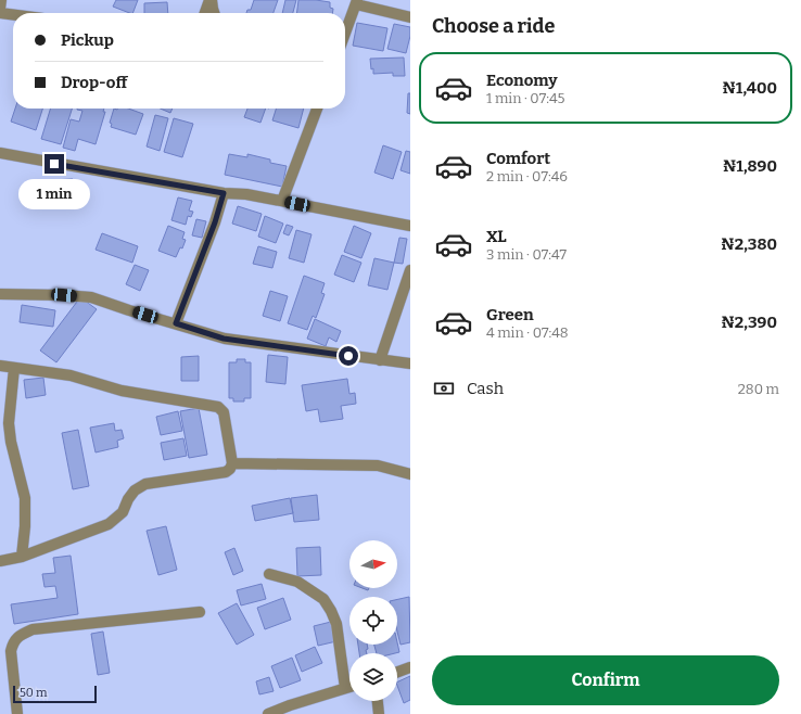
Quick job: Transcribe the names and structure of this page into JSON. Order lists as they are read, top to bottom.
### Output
{
  "scale_bar": "50 m",
  "north": "right",
  "page": {
    "heading": "Choose a ride",
    "banner": ["Pickup", "Drop-off"],
    "list": [
      {
        "name": "Economy",
        "note": "1 min · 07:45",
        "value": "₦1,400"
      },
      {
        "name": "Comfort",
        "note": "2 min · 07:46",
        "value": "₦1,890"
      },
      {
        "name": "XL",
        "note": "3 min · 07:47",
        "value": "₦2,380"
      },
      {
        "name": "Green",
        "note": "4 min · 07:48",
        "value": "₦2,390"
      }
    ],
    "bubble": "1 min",
    "pay": ["Cash", "280 m"],
    "buttons": "Confirm",
    "scale": "50 m"
  }
}
